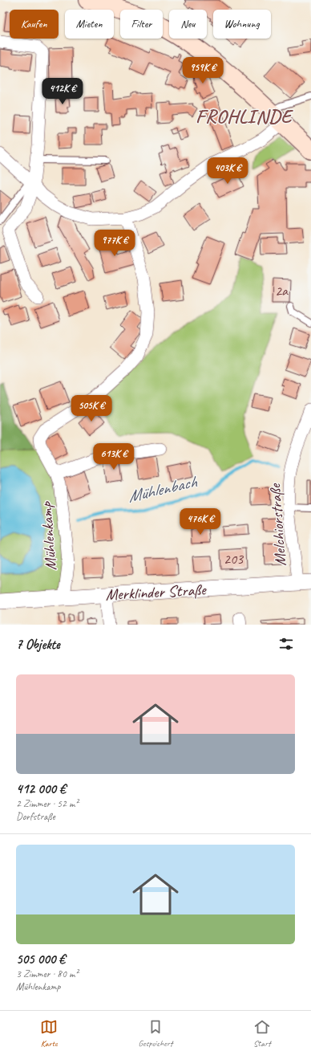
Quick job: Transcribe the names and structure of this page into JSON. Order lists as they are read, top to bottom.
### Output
{
  "streets": {
    "street": ["Melchiorstraße", "Mühlenkamp", "Merklinder Straße"]
  },
  "crossings": [
    ["Melchiorstraße", "Merklinder Straße"],
    ["Mühlenkamp", "Merklinder Straße"]
  ],
  "districts": ["FROHLINDE"],
  "water": ["Mühlenbach"],
  "house_numbers": ["2a", "203"],
  "page": {
    "chip": [
      "Kaufen",
      "Mieten",
      "Filter",
      "Neu",
      "Wohnung"
    ],
    "price": [
      "959K €",
      "412K €",
      "403K €",
      "977K €",
      "505K €",
      "613K €",
      "476K €"
    ],
    "heading": "7 Objekte",
    "list": [
      {
        "name": "412 000 €",
        "note": "2 Zimmer · 52 m² · Dorfstraße"
      },
      {
        "name": "505 000 €",
        "note": "3 Zimmer · 80 m² · Mühlenkamp"
      }
    ],
    "tabs": ["Karte", "Gespeichert", "Start"]
  }
}
